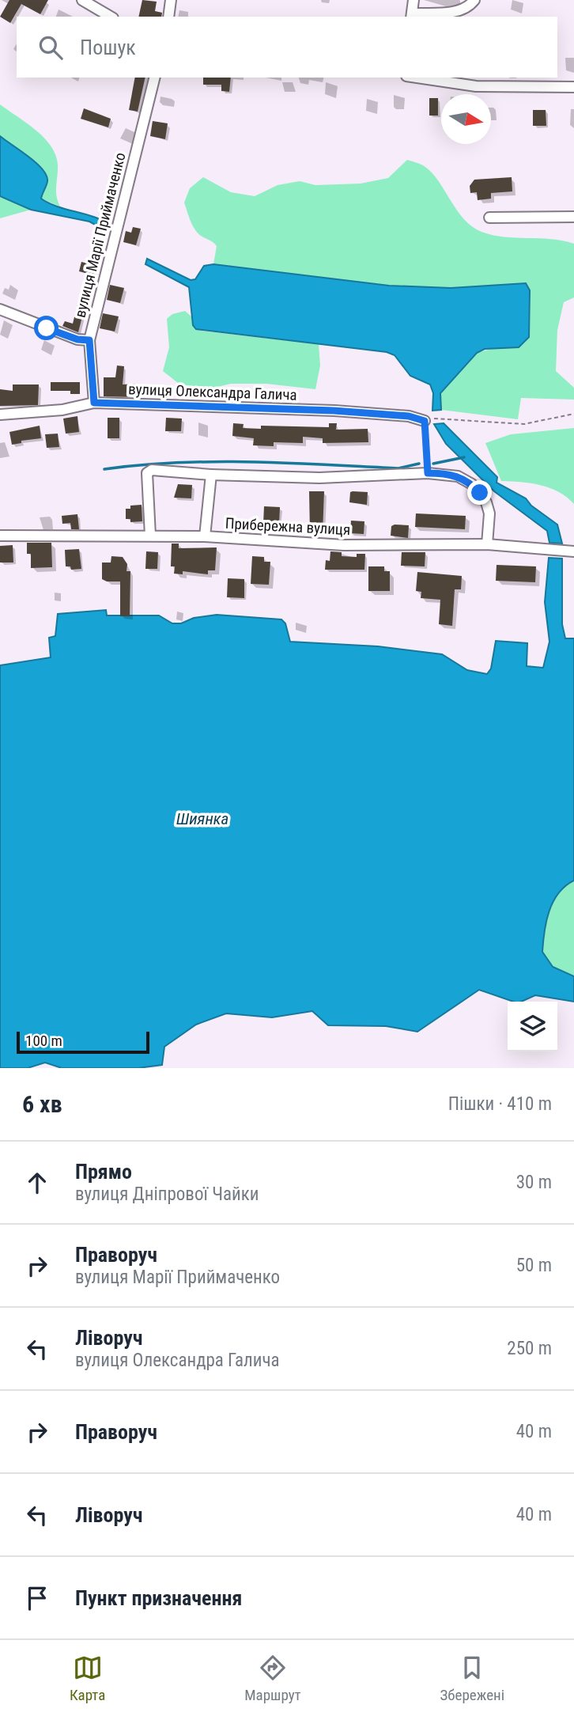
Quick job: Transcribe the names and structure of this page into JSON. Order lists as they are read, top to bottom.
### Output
{
  "streets": {
    "street": ["вулиця Марії Приймаченко", "вулиця Олександра Галича", "Прибережна вулиця"]
  },
  "crossings": [
    ["вулиця Марії Приймаченко", "вулиця Олександра Галича"]
  ],
  "water": ["Шиянка"],
  "scale_bar": "100 m",
  "north": "right",
  "page": {
    "search": "Пошук",
    "scale": "100 m",
    "heading": ["6 хв", "Пішки · 410 m"],
    "list": [
      ["Прямо", "вулиця Дніпрової Чайки", "30 m"],
      ["Праворуч", "вулиця Марії Приймаченко", "50 m"],
      ["Ліворуч", "вулиця Олександра Галича", "250 m"],
      ["Праворуч", "40 m"],
      ["Ліворуч", "40 m"],
      "Пункт призначення"
    ],
    "nav": ["Карта", "Маршрут", "Збережені"]
  }
}
